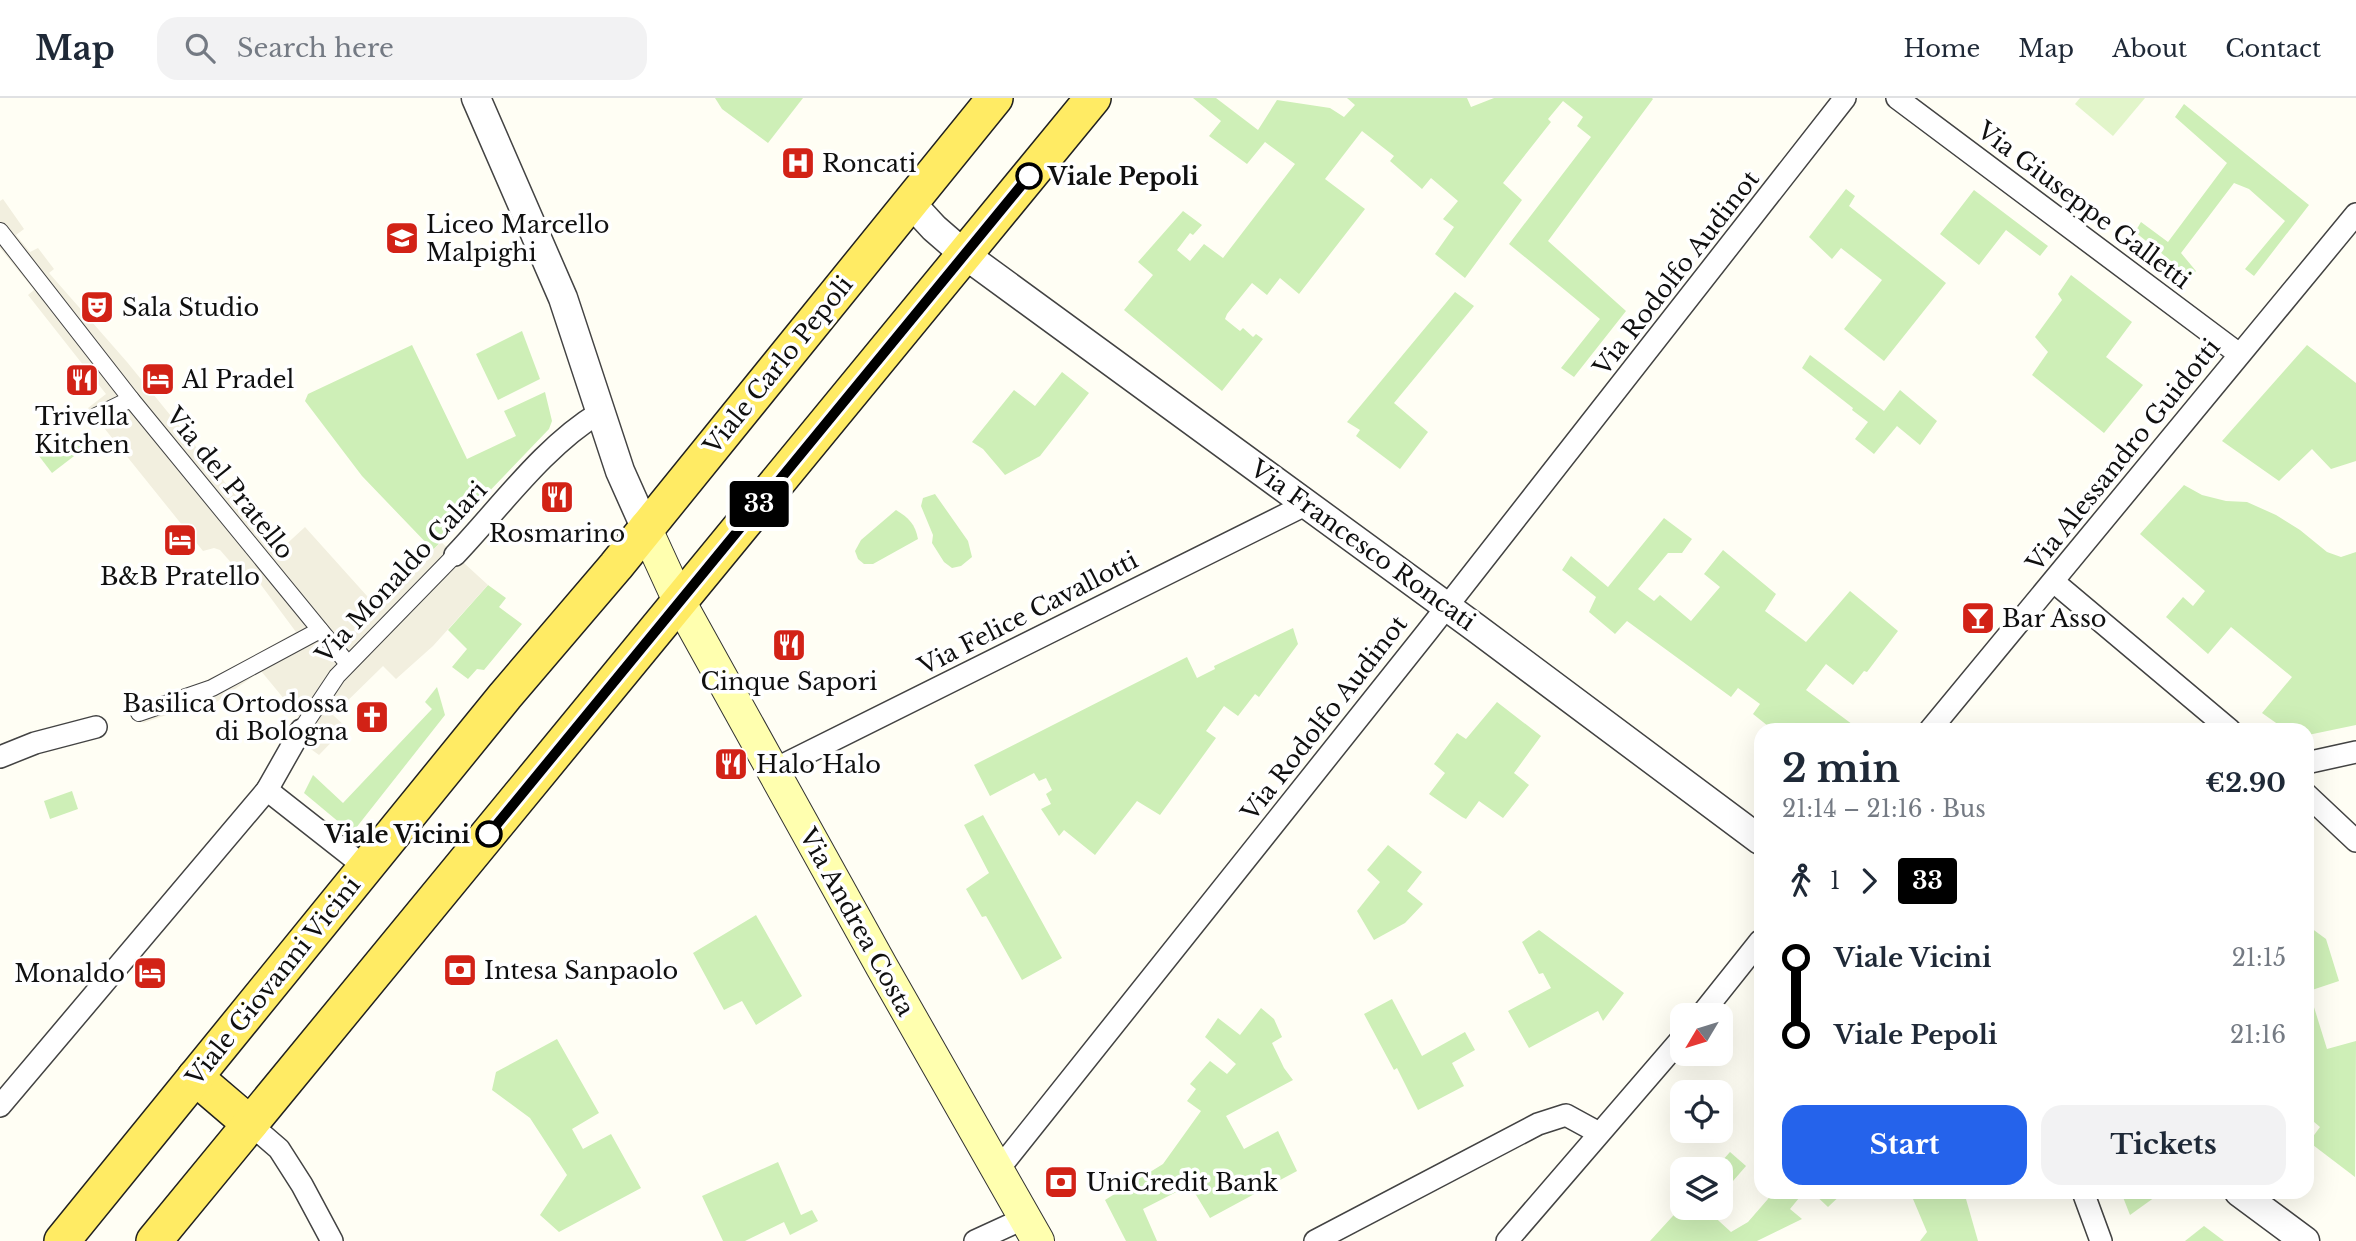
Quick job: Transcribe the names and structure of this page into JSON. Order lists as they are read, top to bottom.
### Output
{
  "streets": {
    "main road": ["Viale Carlo Pepoli", "Via Andrea Costa", "Viale Giovanni Vicini"],
    "street": [
      "Via Giuseppe Galletti",
      "Via Rodolfo Audinot",
      "Via Alessandro Guidotti",
      "Via del Pratello",
      "Via Francesco Roncati",
      "Via Monaldo Calari",
      "Via Felice Cavallotti"
    ]
  },
  "crossings": [
    ["Via Giuseppe Galletti", "Via Alessandro Guidotti"],
    ["Via Rodolfo Audinot", "Via Francesco Roncati"],
    ["Via Rodolfo Audinot", "Via Andrea Costa"],
    ["Viale Carlo Pepoli", "Via Andrea Costa"],
    ["Viale Carlo Pepoli", "Viale Giovanni Vicini"],
    ["Via del Pratello", "Via Monaldo Calari"],
    ["Via Francesco Roncati", "Via Felice Cavallotti"],
    ["Via Felice Cavallotti", "Via Andrea Costa"],
    ["Via Andrea Costa", "Viale Giovanni Vicini"]
  ],
  "places": {
    "hospital": ["Roncati"],
    "other": ["Viale Pepoli", "Viale Vicini"],
    "school or university": ["Liceo Marcello Malpighi"],
    "theatre": ["Sala Studio"],
    "hotel": ["Al Pradel", "B&B Pratello", "Monaldo"],
    "restaurant": [
      "Trivella Kitchen",
      "Rosmarino",
      "Cinque Sapori",
      "Halo Halo"
    ],
    "bar": ["Bar Asso"],
    "church": ["Basilica Ortodossa di Bologna"],
    "bank": ["Intesa Sanpaolo", "UniCredit Bank"]
  },
  "lines": ["bus line 33"],
  "north": "bottom left",
  "page": {
    "header": "Map",
    "search": "Search here",
    "nav": [
      "Home",
      "Map",
      "About",
      "Contact"
    ],
    "on_map": "33",
    "heading": ["2 min", "21:14 – 21:16 · Bus", "€2.90"],
    "legs": ["1", "33"],
    "list": [
      {
        "name": "Viale Vicini",
        "value": "21:15"
      },
      {
        "name": "Viale Pepoli",
        "value": "21:16"
      }
    ],
    "buttons": ["Start", "Tickets"]
  }
}
